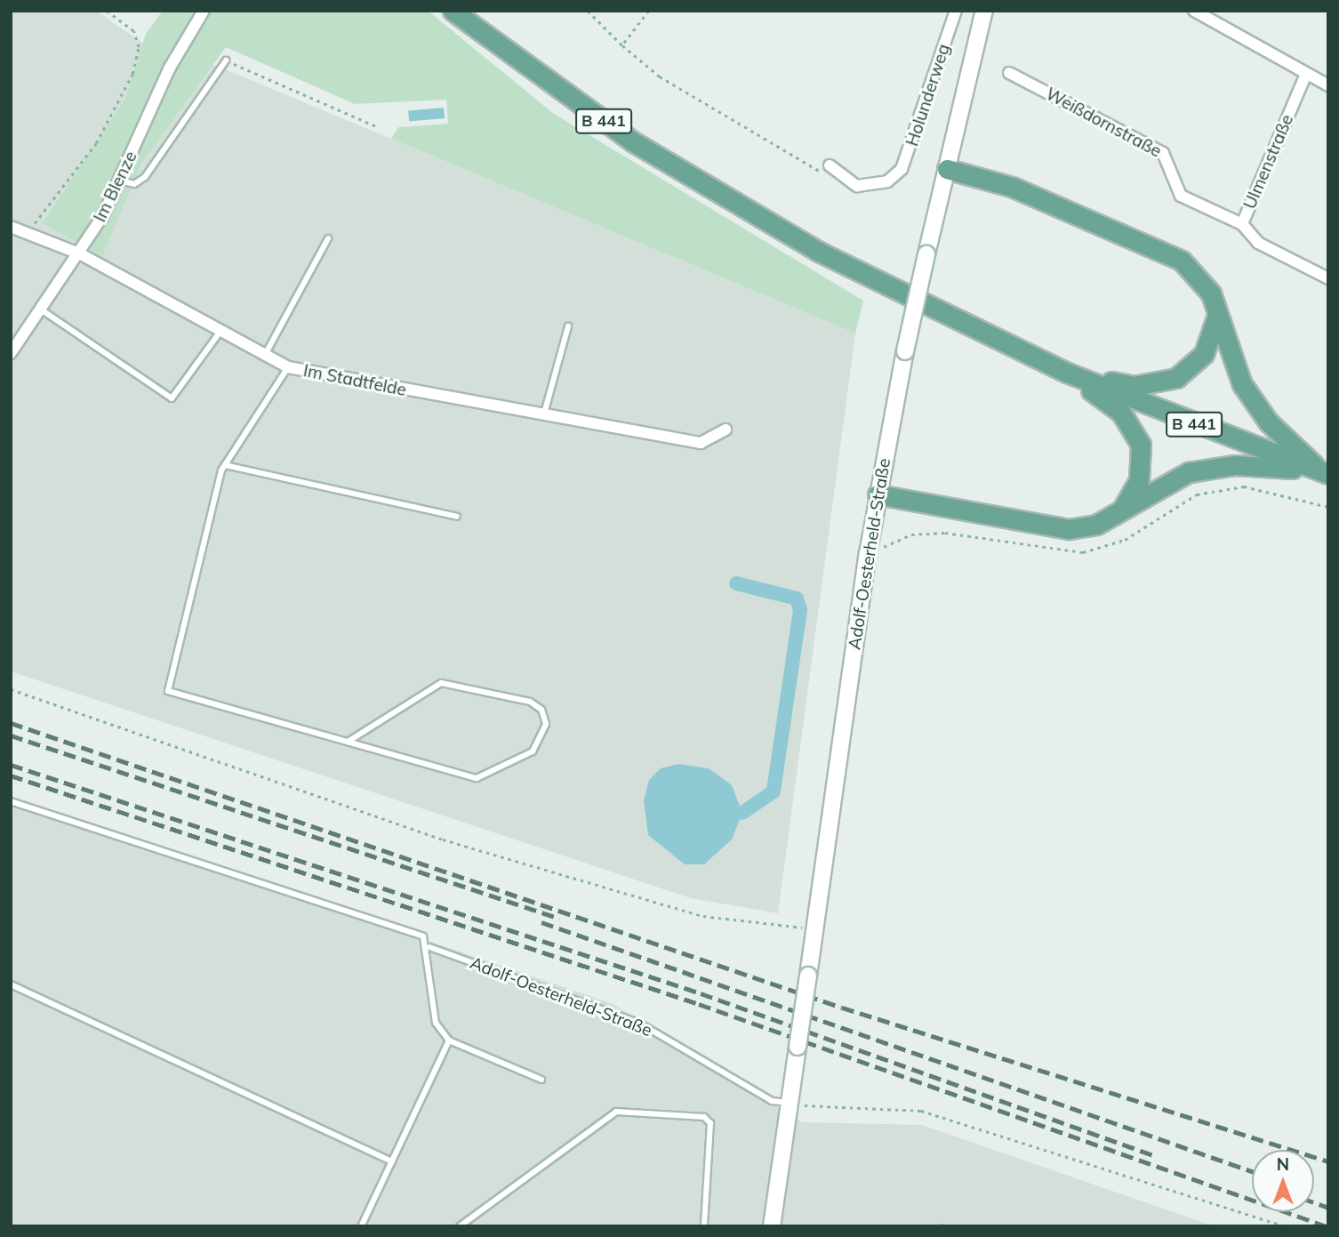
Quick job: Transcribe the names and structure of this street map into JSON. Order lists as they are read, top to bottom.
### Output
{
  "streets": {
    "main road": ["B 441"],
    "street": [
      "Holunderweg",
      "Weißdornstraße",
      "Ulmenstraße",
      "Im Blenze",
      "Im Stadtfelde",
      "Adolf-Oesterheld-Straße"
    ]
  },
  "crossings": [
    ["Weißdornstraße", "Ulmenstraße"],
    ["Im Blenze", "Im Stadtfelde"]
  ],
  "north": "top"
}
